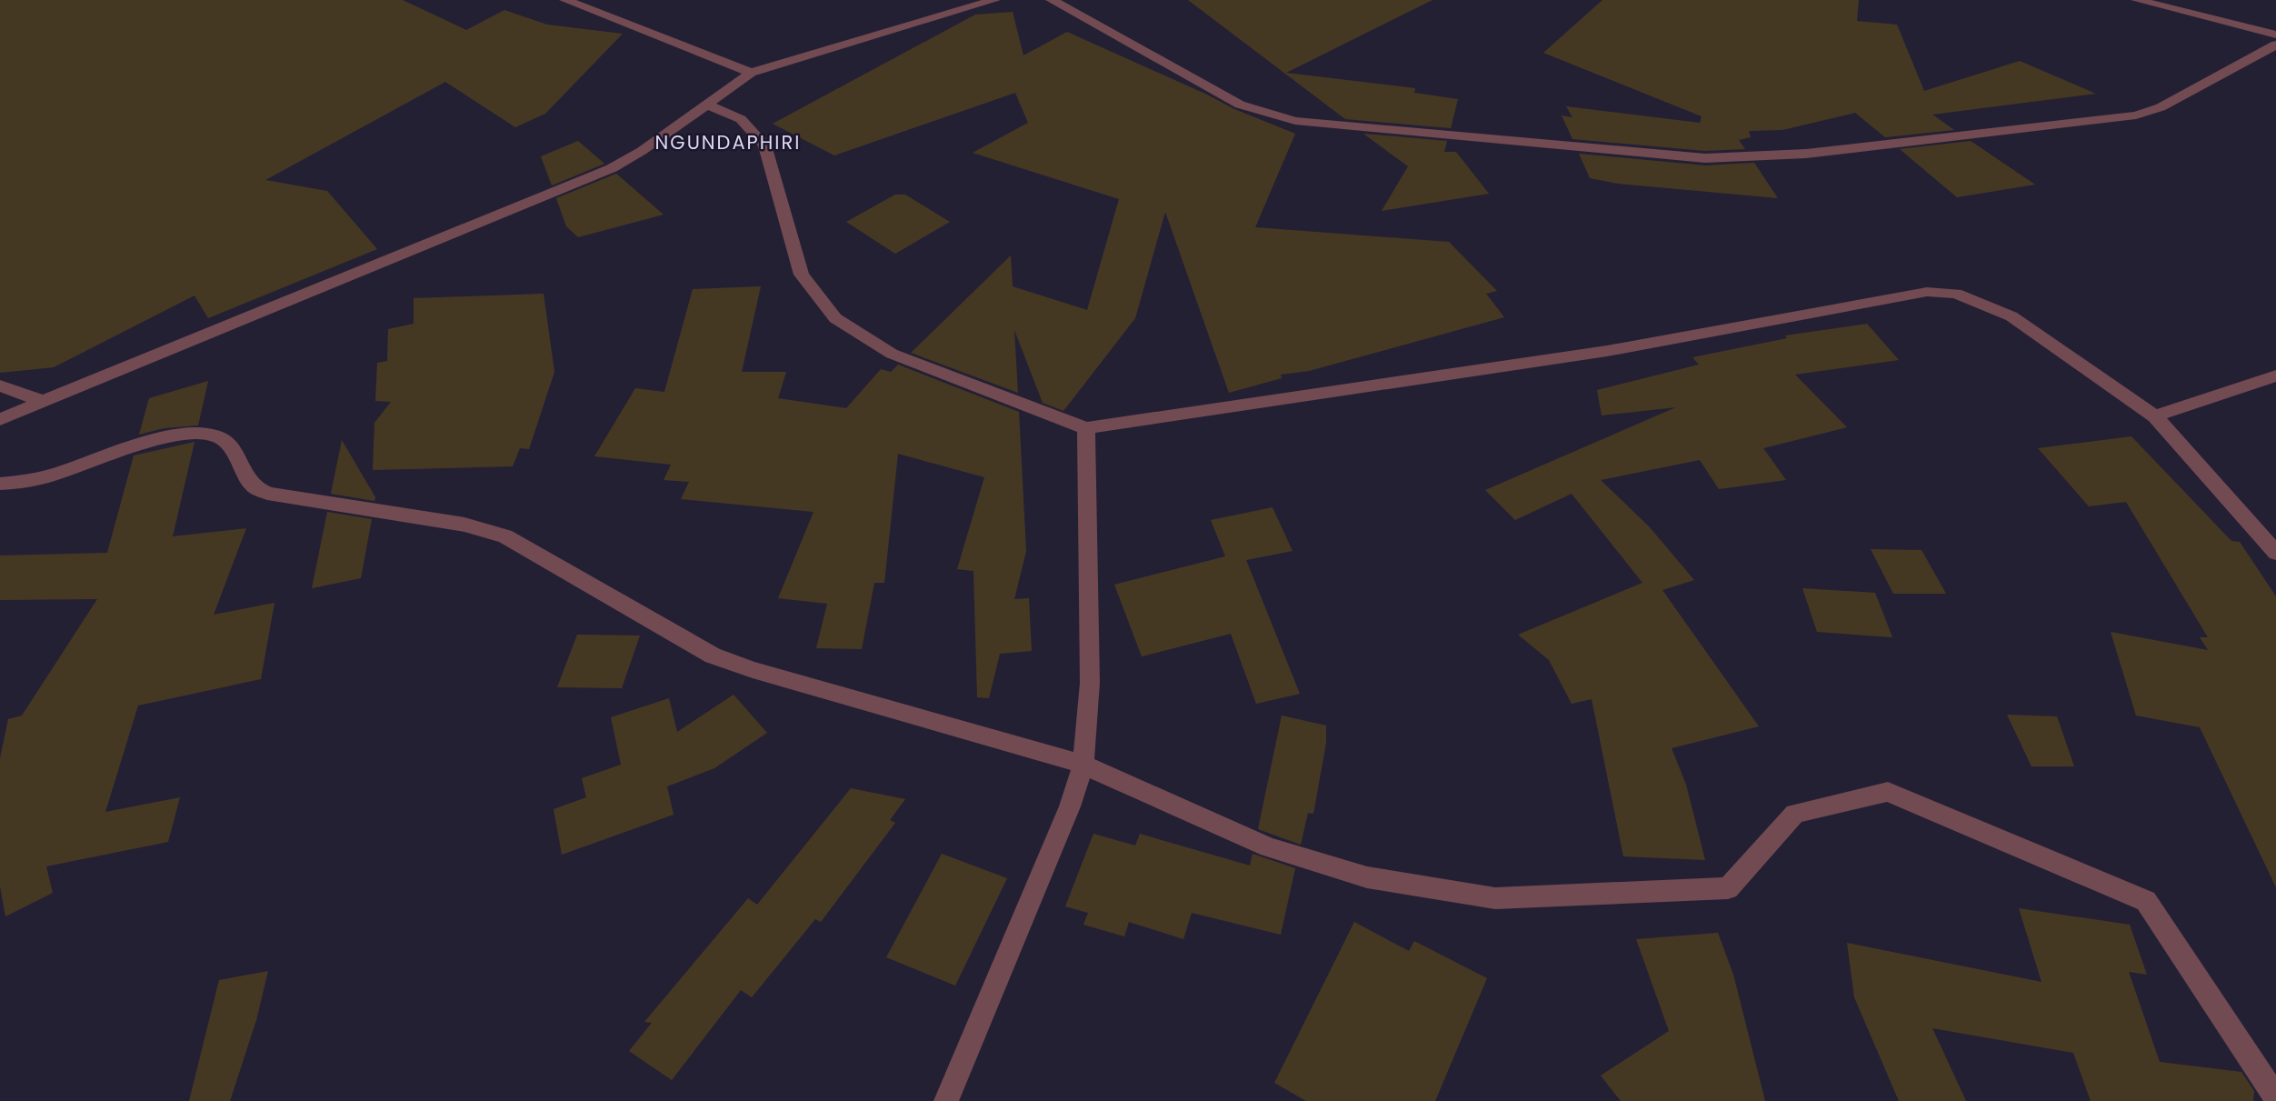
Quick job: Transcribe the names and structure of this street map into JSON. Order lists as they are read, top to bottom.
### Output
{
  "districts": ["NGUNDAPHIRI"]
}
